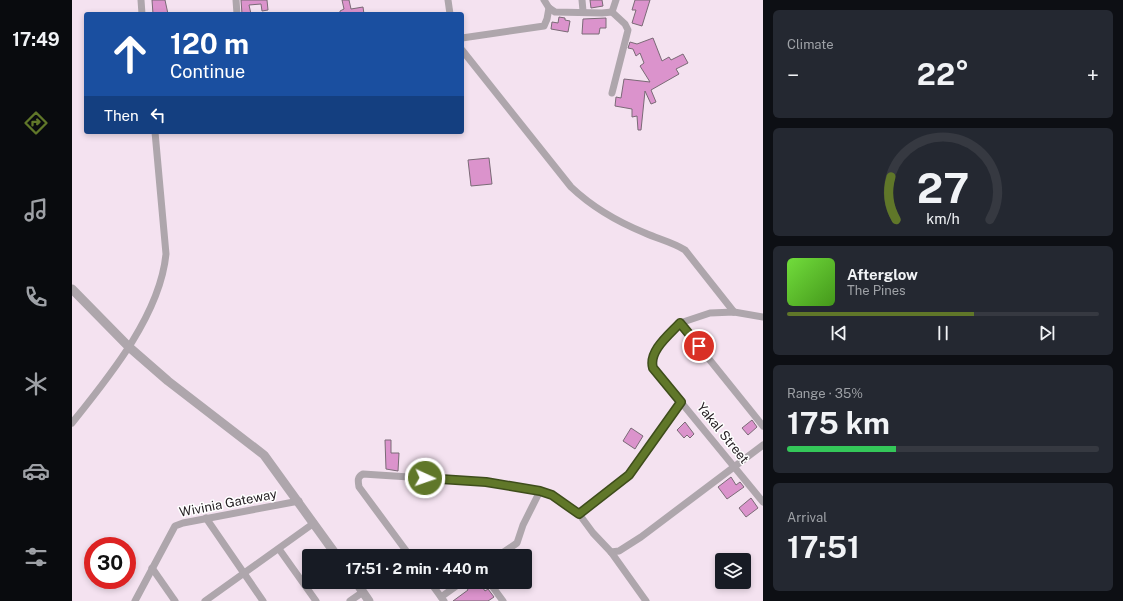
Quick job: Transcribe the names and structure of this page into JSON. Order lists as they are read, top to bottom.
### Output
{
  "streets": {
    "street": ["Yakal Street", "Wivinia Gateway"]
  },
  "page": {
    "tabs": "17:49",
    "tile": [
      "Climate",
      ["Range · 35%", "175 km"],
      ["Arrival", "17:51"]
    ],
    "turn": ["120 m", "Continue"],
    "heat": ["−", "22°", "+"],
    "then": "Then",
    "song": ["Afterglow", "The Pines"],
    "limit": "30",
    "trip": "17:51 · 2 min · 440 m",
    "gauge": ["27", "km/h"]
  }
}
